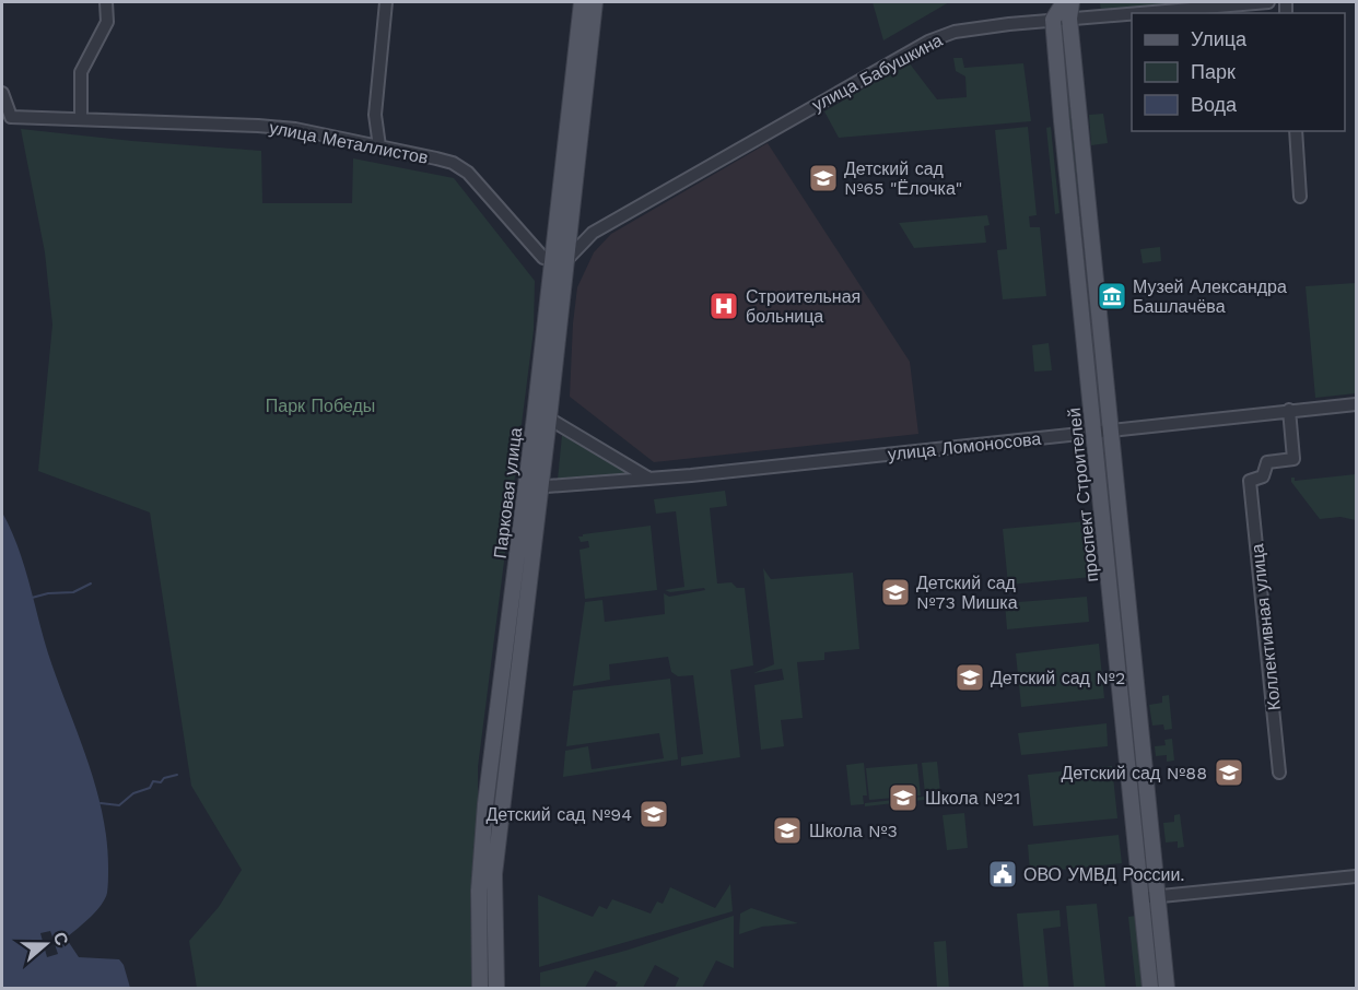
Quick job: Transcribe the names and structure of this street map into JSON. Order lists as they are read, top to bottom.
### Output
{
  "streets": {
    "main road": ["Парковая улица", "проспект Строителей"],
    "street": [
      "улица Бабушкина",
      "улица Металлистов",
      "улица Ломоносова",
      "Коллективная улица"
    ]
  },
  "crossings": [
    ["улица Бабушкина", "улица Металлистов"],
    ["улица Бабушкина", "Парковая улица"],
    ["улица Бабушкина", "проспект Строителей"],
    ["улица Металлистов", "Парковая улица"],
    ["улица Ломоносова", "Парковая улица"],
    ["улица Ломоносова", "проспект Строителей"],
    ["улица Ломоносова", "Коллективная улица"]
  ],
  "parks": ["Парк Победы"],
  "places": {
    "school or university": [
      "Детский сад №65 \"Ёлочка\"",
      "Детский сад №73 Мишка",
      "Детский сад №2",
      "Детский сад №88",
      "Школа №21",
      "Детский сад №94",
      "Школа №3"
    ],
    "museum": ["Музей Александра Башлачёва"],
    "hospital": ["Строительная больница"],
    "public building": ["ОВО УМВД России."]
  },
  "legend": ["Улица", "Парк", "Вода"],
  "north": "right"
}
